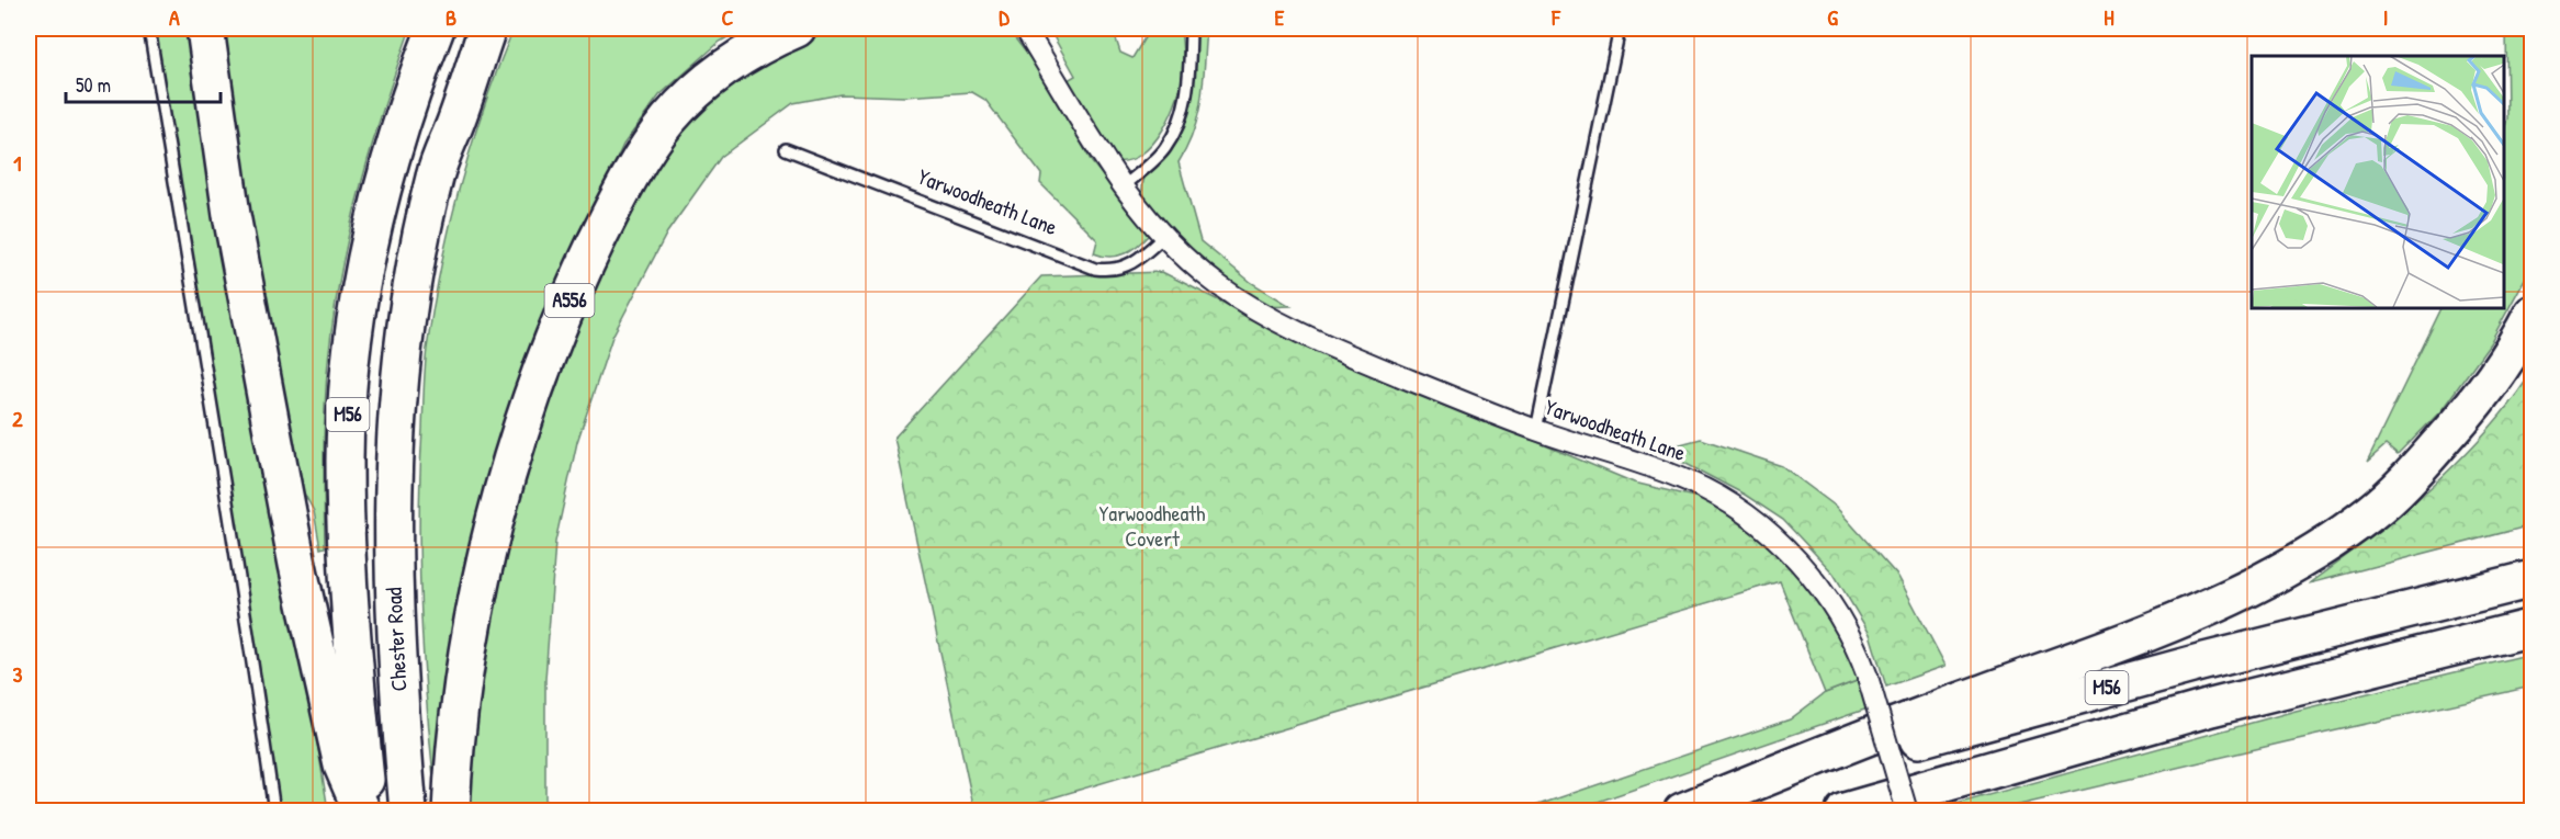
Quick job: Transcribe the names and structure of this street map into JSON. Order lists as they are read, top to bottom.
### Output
{
  "streets": {
    "highway": ["A556", "M56", "Chester Road"],
    "street": ["Yarwoodheath Lane"]
  },
  "parks": ["Yarwoodheath Covert"],
  "scale_bar": "50 m",
  "grid": {
    "columns": [
      "A",
      "B",
      "C",
      "D",
      "E",
      "F",
      "G",
      "H",
      "I"
    ],
    "rows": ["1", "2", "3"]
  }
}
